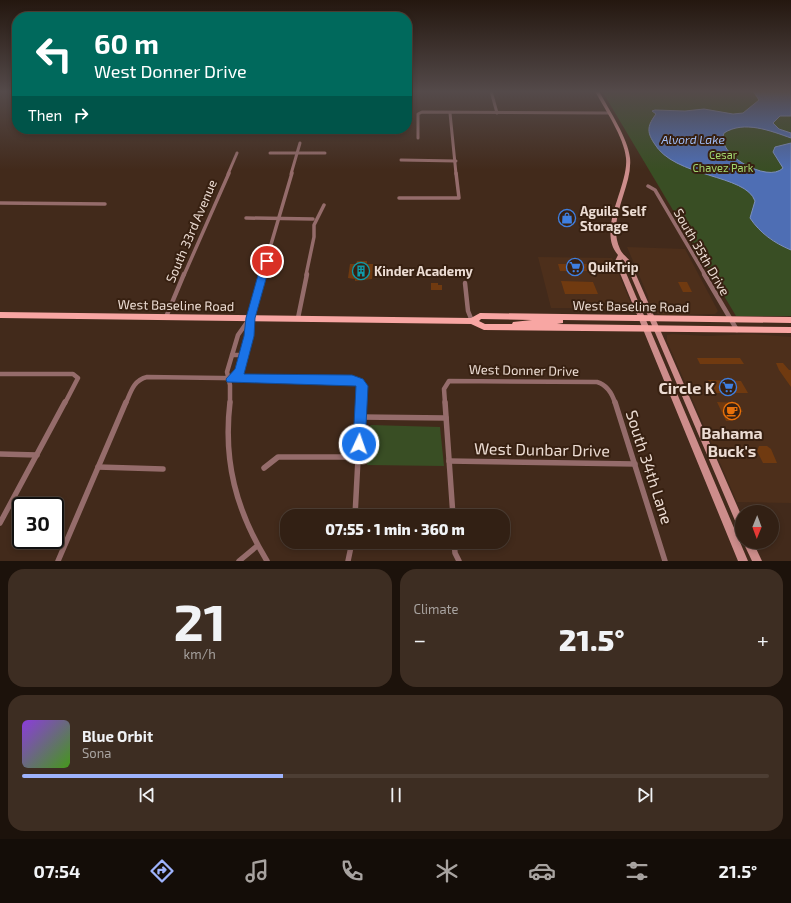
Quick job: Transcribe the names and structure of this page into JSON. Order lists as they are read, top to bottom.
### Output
{
  "streets": {
    "main road": ["West Baseline Road"],
    "street": [
      "South 33rd Avenue",
      "South 35th Drive",
      "West Donner Drive",
      "West Dunbar Drive",
      "South 34th Lane"
    ]
  },
  "crossings": [
    ["South 33rd Avenue", "West Baseline Road"],
    ["South 35th Drive", "West Baseline Road"],
    ["West Donner Drive", "South 34th Lane"],
    ["West Dunbar Drive", "South 34th Lane"]
  ],
  "water": ["Alvord Lake"],
  "parks": ["Cesar Chavez Park"],
  "places": {
    "shop": ["Aguila Self Storage"],
    "supermarket": ["QuikTrip", "Circle K"],
    "building": ["Kinder Academy"],
    "cafe": ["Bahama Buck's"]
  },
  "north": "bottom",
  "page": {
    "turn": ["60 m", "West Donner Drive"],
    "then": "Then",
    "limit": "30",
    "trip": "07:55 · 1 min · 360 m",
    "tile": [
      ["21", "km/h"],
      "Climate"
    ],
    "heat": ["−", "21.5°", "+"],
    "song": ["Blue Orbit", "Sona"],
    "tabs": ["07:54", "21.5°"]
  }
}
